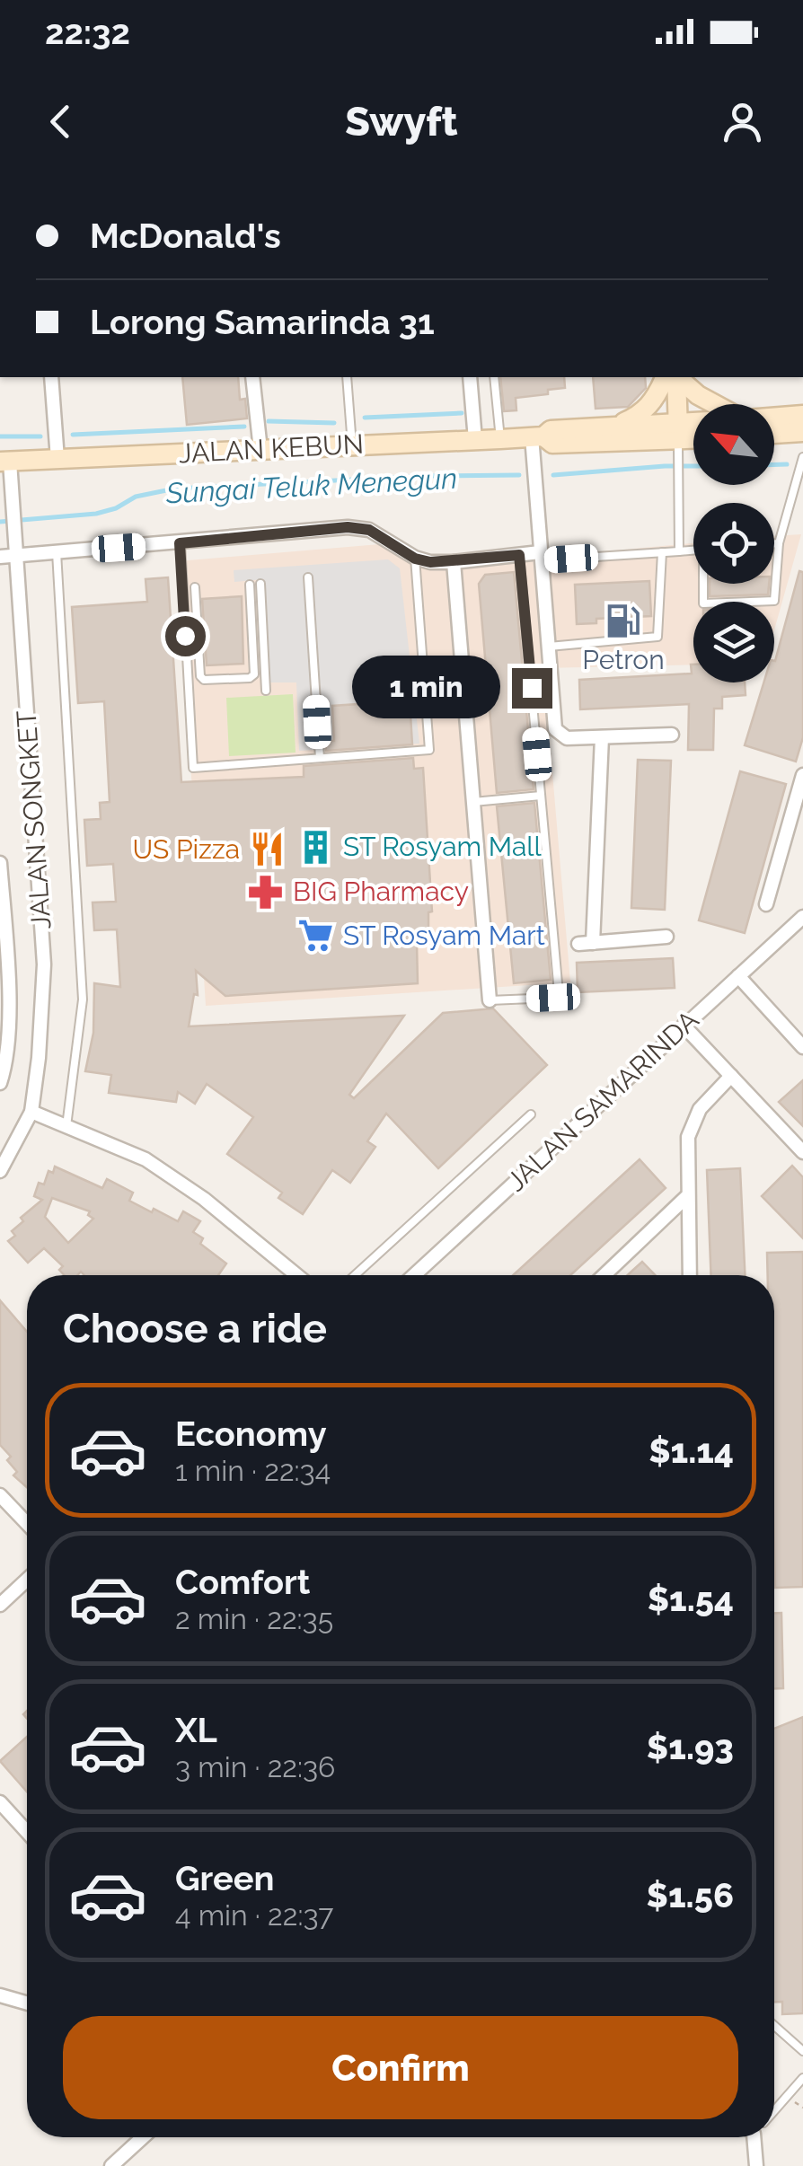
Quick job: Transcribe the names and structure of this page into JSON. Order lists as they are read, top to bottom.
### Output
{
  "streets": {
    "main road": ["JALAN KEBUN"],
    "street": ["JALAN SONGKET", "JALAN SAMARINDA"]
  },
  "crossings": [
    ["JALAN KEBUN", "JALAN SONGKET"]
  ],
  "water": ["Sungai Teluk Menegun"],
  "places": {
    "fuel station": ["Petron"],
    "building": ["ST Rosyam Mall"],
    "restaurant": ["US Pizza"],
    "pharmacy": ["BIG Pharmacy"],
    "supermarket": ["ST Rosyam Mart"]
  },
  "north": "top left",
  "page": {
    "status": "22:32",
    "header": "Swyft",
    "banner": ["McDonald's", "Lorong Samarinda 31"],
    "bubble": "1 min",
    "heading": "Choose a ride",
    "list": [
      {
        "name": "Economy",
        "note": "1 min · 22:34",
        "value": "$1.14"
      },
      {
        "name": "Comfort",
        "note": "2 min · 22:35",
        "value": "$1.54"
      },
      {
        "name": "XL",
        "note": "3 min · 22:36",
        "value": "$1.93"
      },
      {
        "name": "Green",
        "note": "4 min · 22:37",
        "value": "$1.56"
      }
    ],
    "buttons": "Confirm"
  }
}
